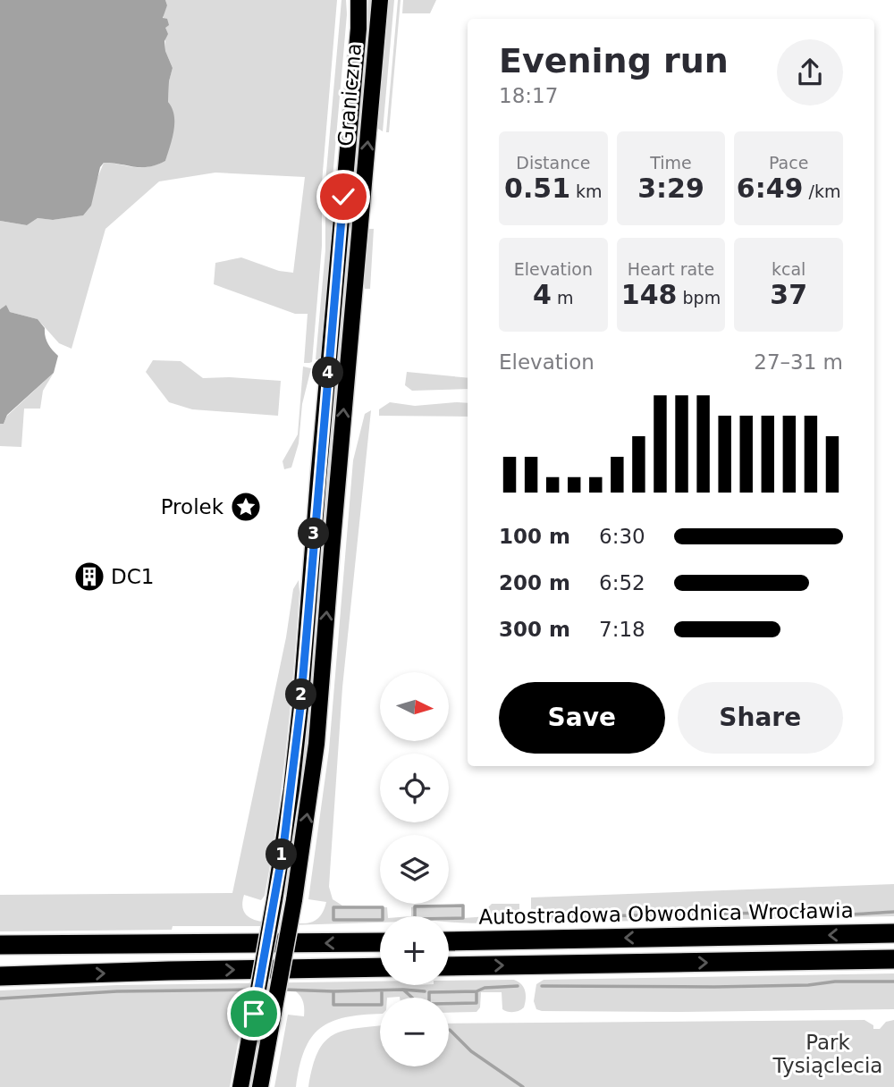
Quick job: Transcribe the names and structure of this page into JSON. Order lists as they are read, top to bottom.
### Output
{
  "streets": {
    "highway": ["Autostradowa Obwodnica Wrocławia"],
    "main road": ["Graniczna"]
  },
  "parks": ["Park Tysiąclecia"],
  "places": {
    "place": ["Prolek"],
    "building": ["DC1"]
  },
  "north": "right",
  "page": {
    "heading": ["Evening run", "18:17"],
    "stats": [
      ["Distance", "0.51 km"],
      ["Time", "3:29"],
      ["Pace", "6:49 /km"],
      ["Elevation", "4 m"],
      ["Heart rate", "148 bpm"],
      ["kcal", "37"]
    ],
    "chart": ["Elevation", "27–31 m"],
    "pins": [
      "4",
      "3",
      "2",
      "1"
    ],
    "list": [
      {
        "name": "100 m",
        "note": "6:30"
      },
      {
        "name": "200 m",
        "note": "6:52"
      },
      {
        "name": "300 m",
        "note": "7:18"
      }
    ],
    "buttons": ["Save", "Share"],
    "map_buttons": ["+", "−"]
  }
}
